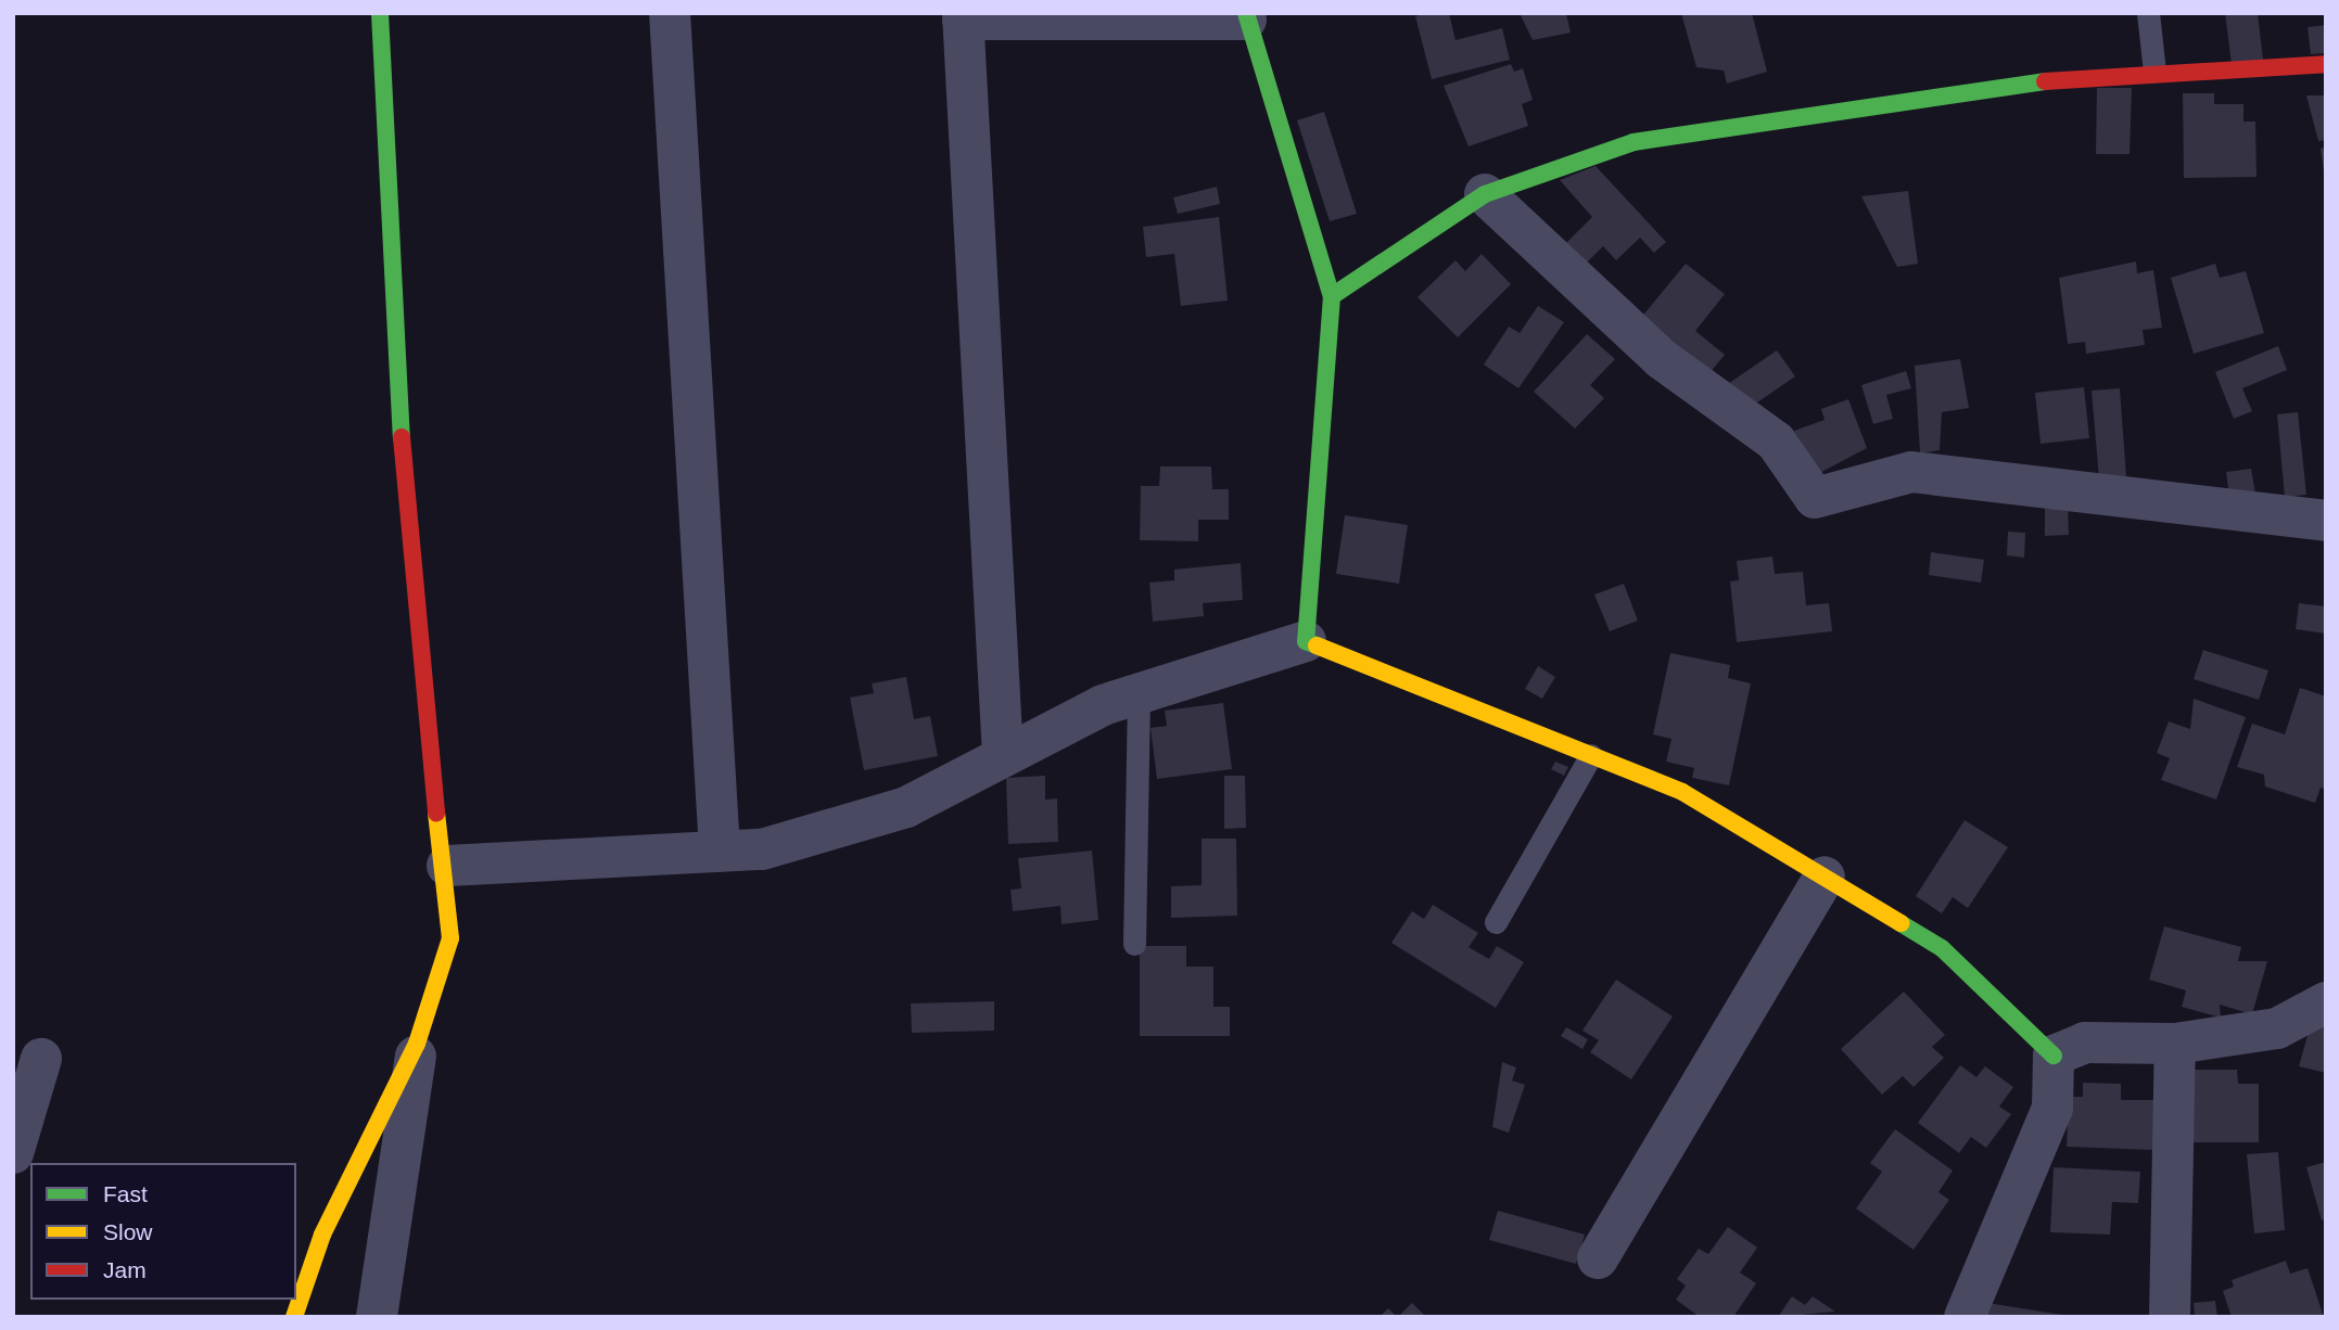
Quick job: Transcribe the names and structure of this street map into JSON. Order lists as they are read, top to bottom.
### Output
{
  "legend": ["Fast", "Slow", "Jam"]
}
